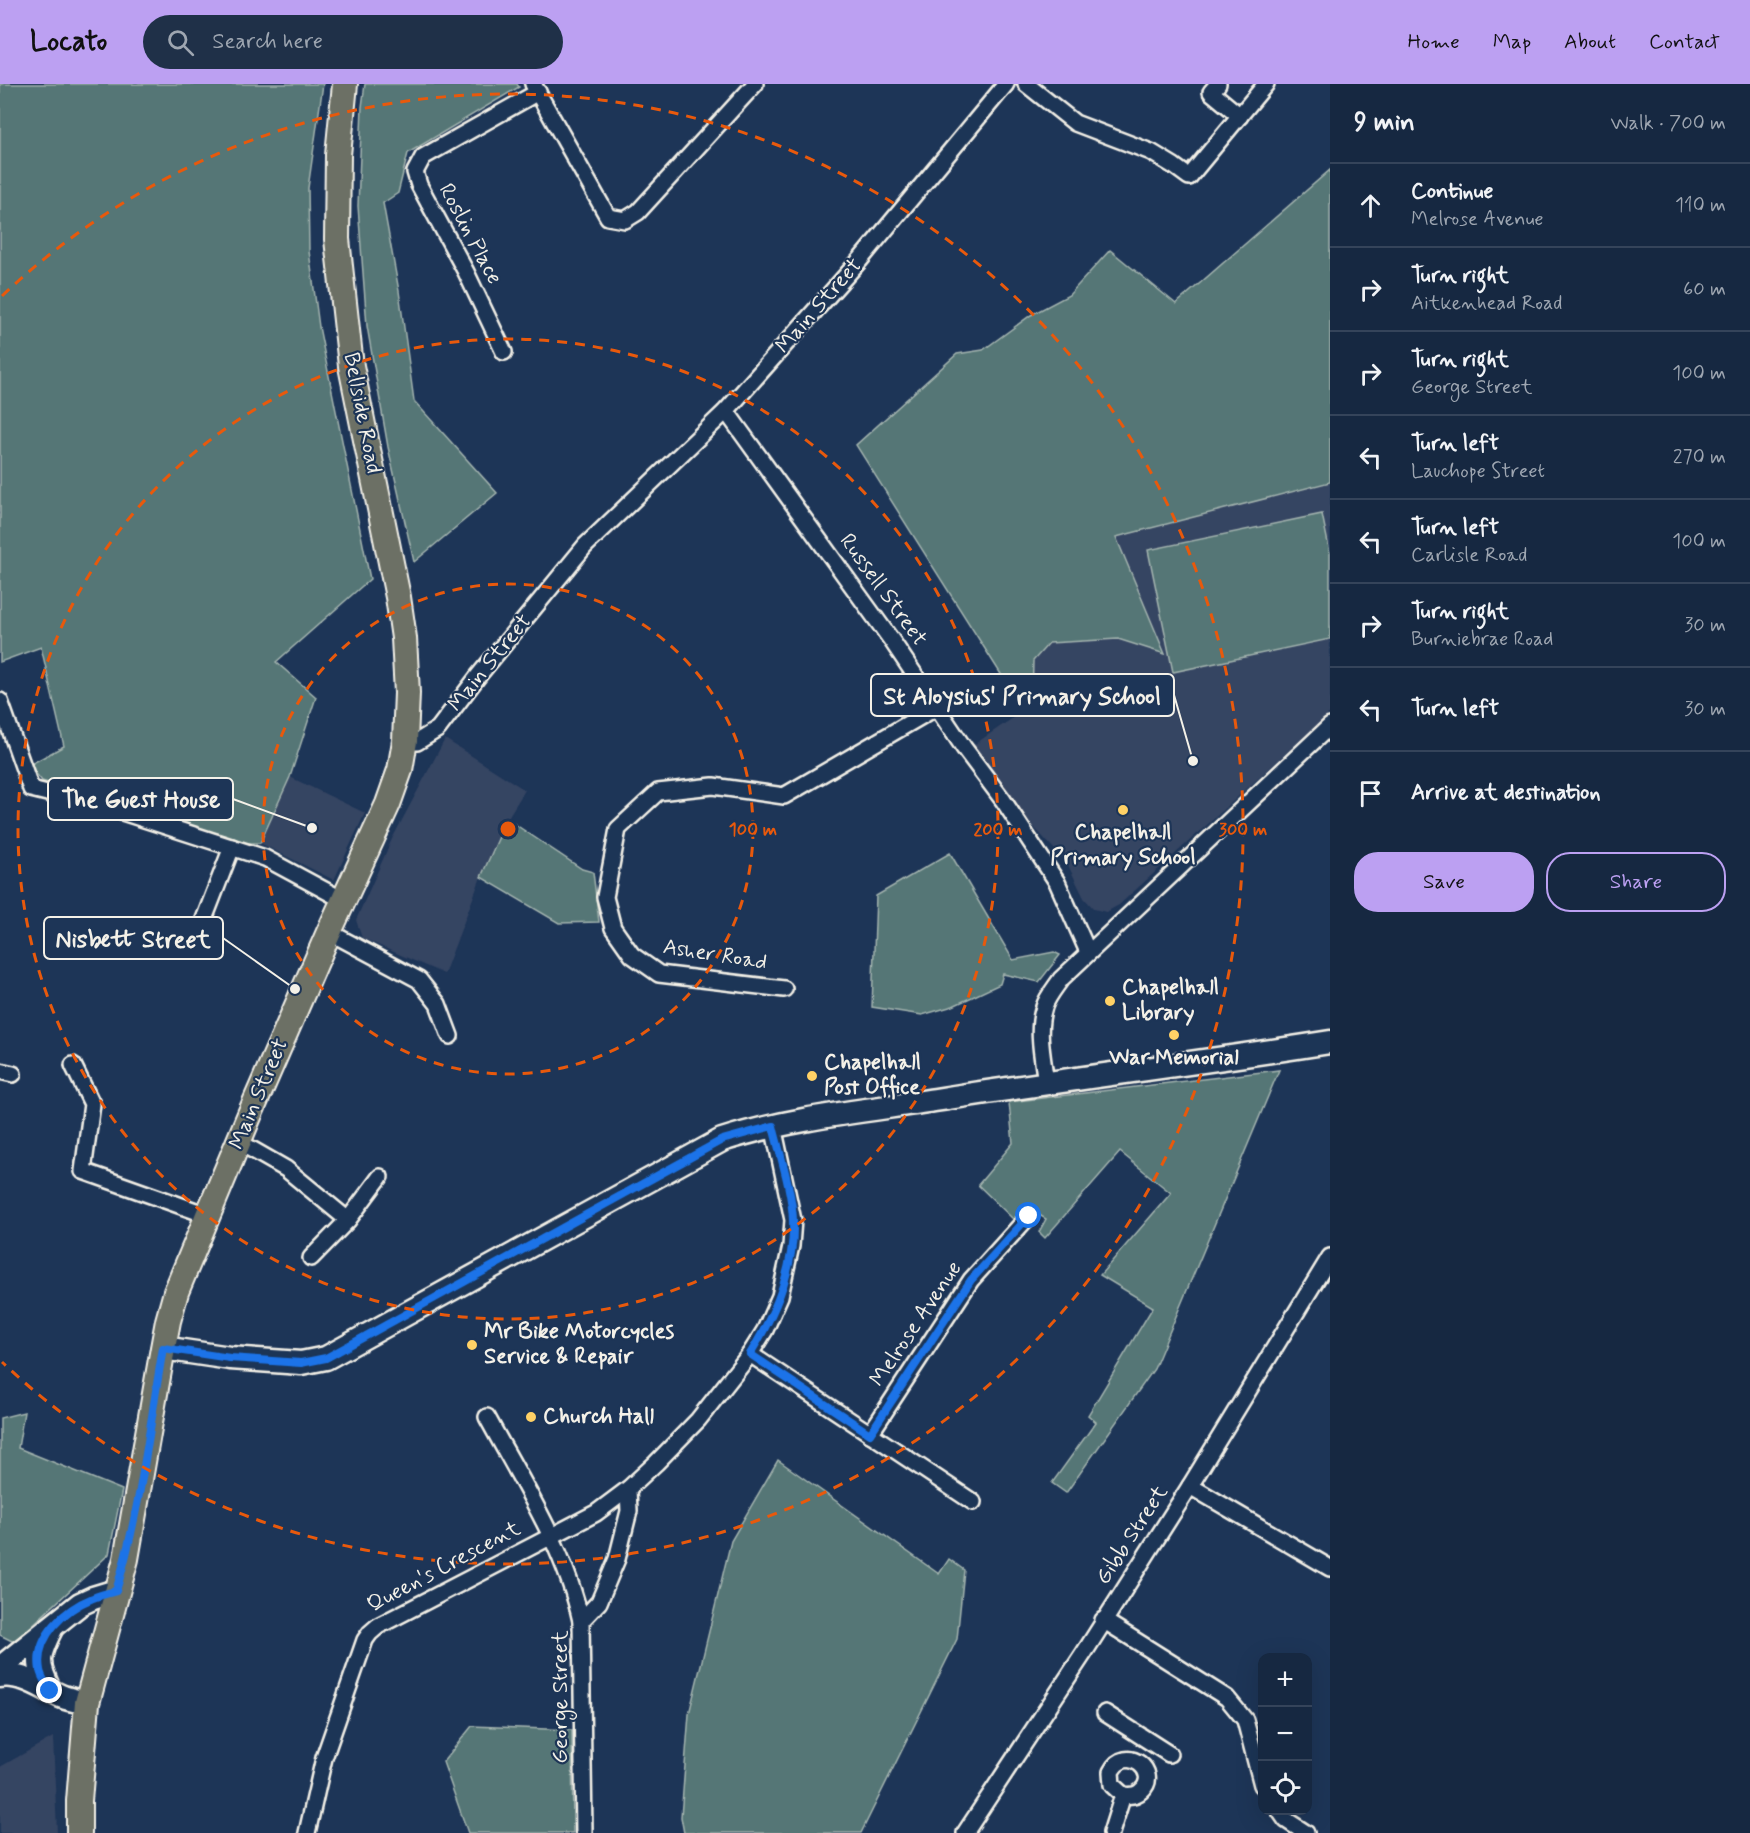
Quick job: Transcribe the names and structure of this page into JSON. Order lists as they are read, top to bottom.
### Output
{
  "streets": {
    "main road": ["Main Street", "Bellside Road"],
    "street": [
      "Roslin Place",
      "Russell Street",
      "Asher Road",
      "Melrose Avenue",
      "Gibb Street",
      "Queen's Crescent",
      "George Street"
    ]
  },
  "crossings": [
    ["Main Street", "Bellside Road"],
    ["Main Street", "Russell Street"],
    ["Russell Street", "Asher Road"],
    ["Queen's Crescent", "George Street"]
  ],
  "places": [
    "St Aloysius' Primary School",
    "Chapelhall Primary School",
    "The Guest House",
    "Nisbett Street",
    "Chapelhall Library",
    "War Memorial",
    "Chapelhall Post Office",
    "Mr Bike Motorcycles Service & Repair",
    "Church Hall"
  ],
  "page": {
    "header": "Locato",
    "search": "Search here",
    "nav": [
      "Home",
      "Map",
      "About",
      "Contact"
    ],
    "heading": ["9 min", "Walk · 700 m"],
    "list": [
      ["Continue", "Melrose Avenue", "110 m"],
      ["Turn right", "Aitkenhead Road", "60 m"],
      ["Turn right", "George Street", "100 m"],
      ["Turn left", "Lauchope Street", "270 m"],
      ["Turn left", "Carlisle Road", "100 m"],
      ["Turn right", "Burniebrae Road", "30 m"],
      ["Turn left", "30 m"],
      "Arrive at destination"
    ],
    "buttons": ["Save", "Share"],
    "map_buttons": ["+", "−"]
  },
  "rings": ["100 m", "200 m", "300 m"]
}
